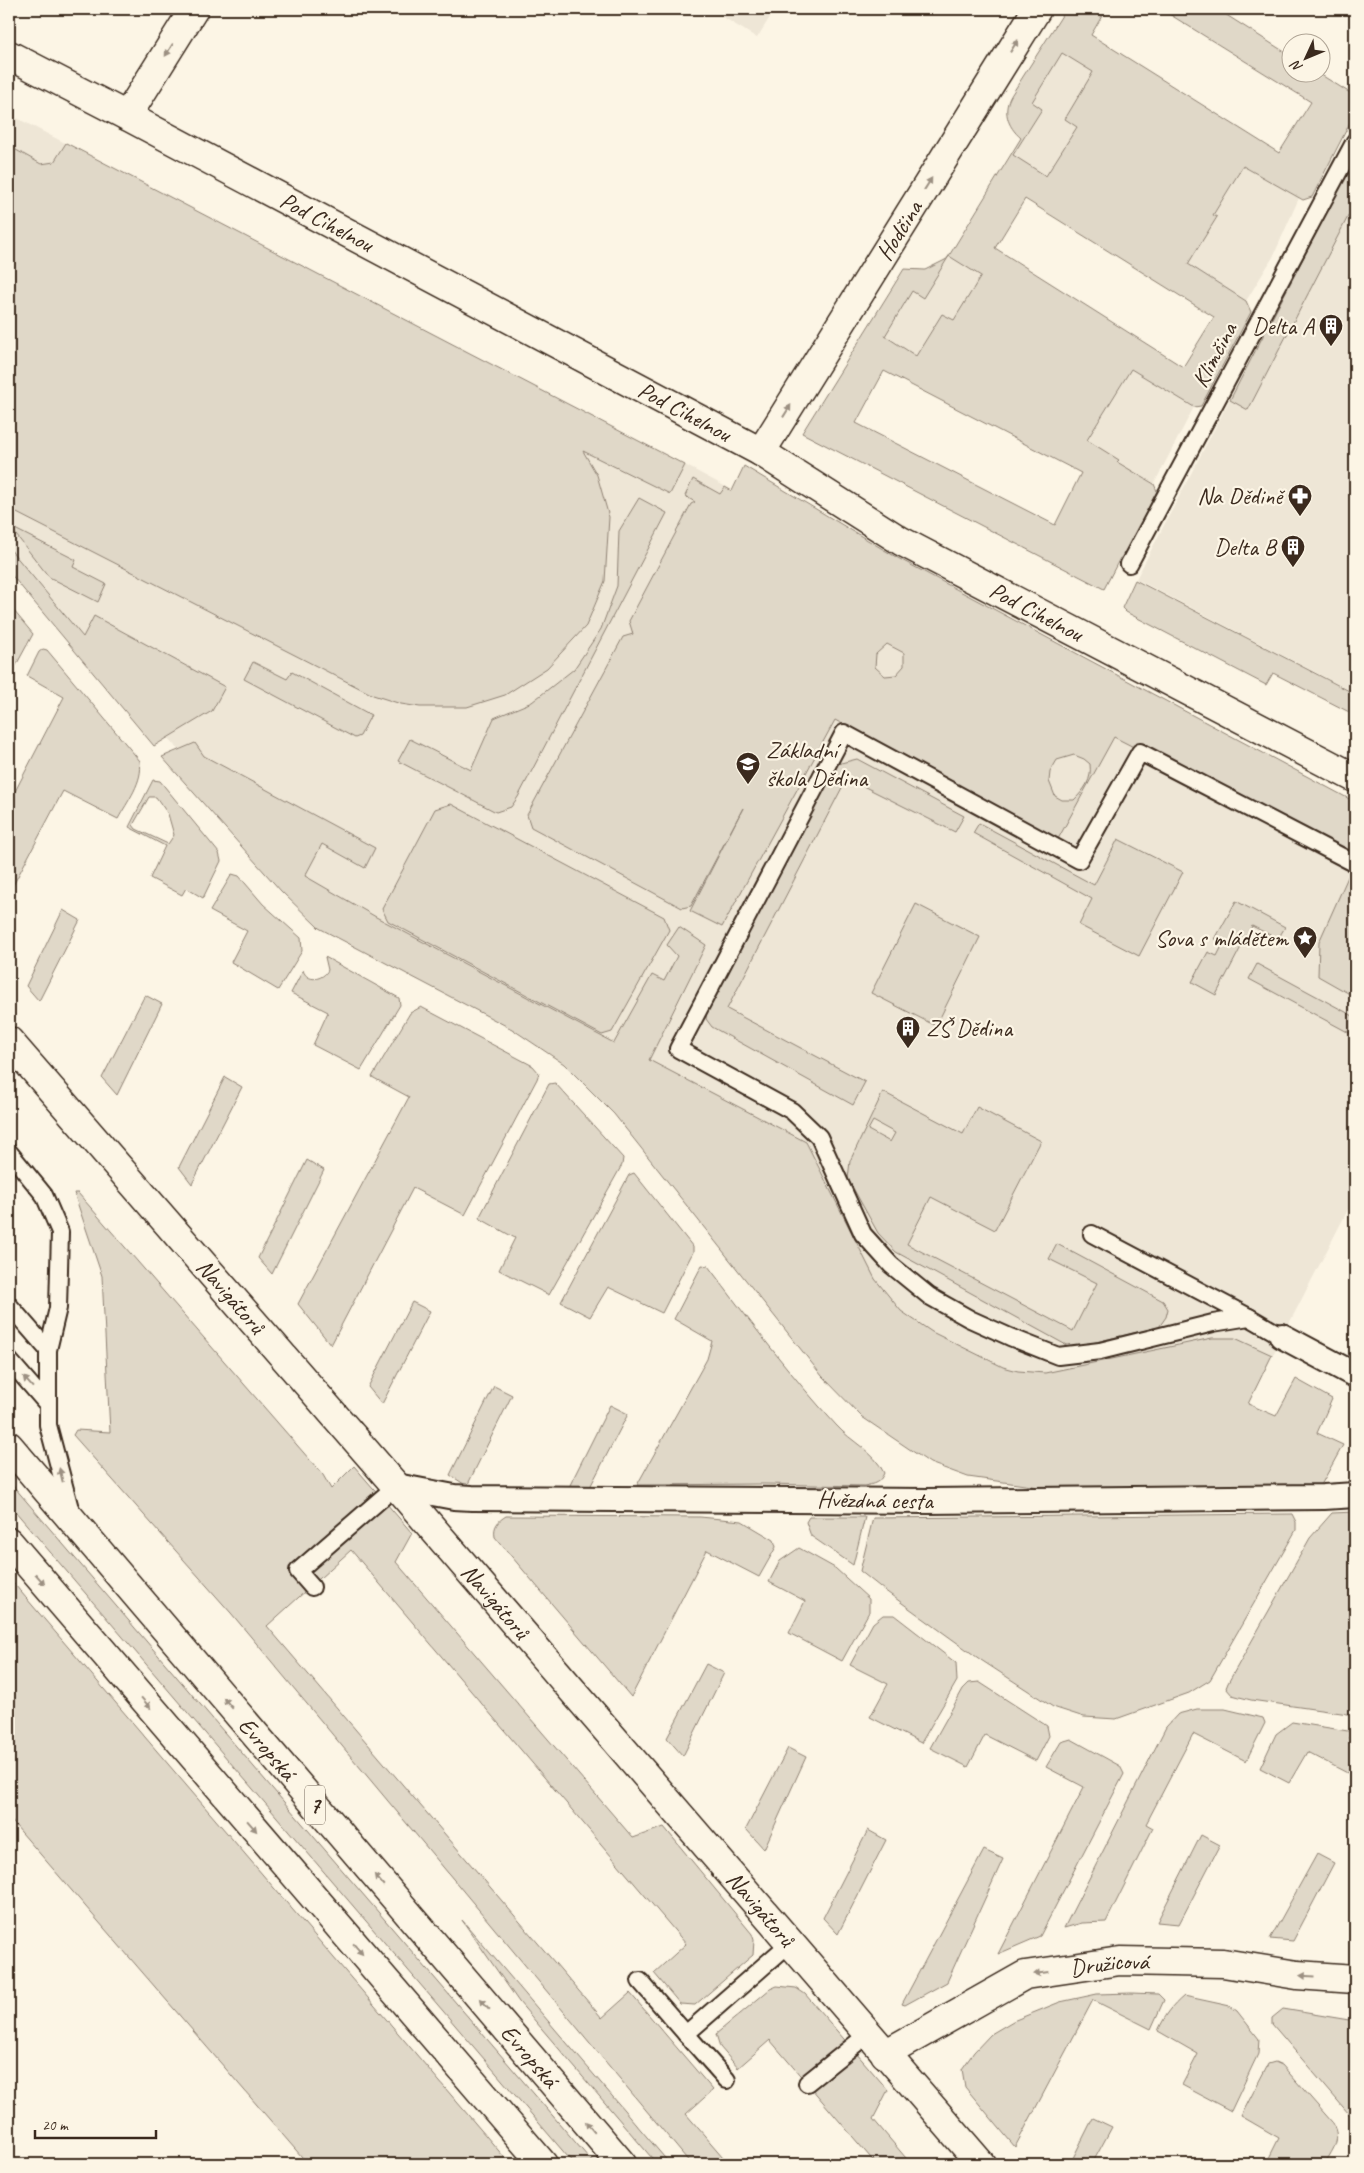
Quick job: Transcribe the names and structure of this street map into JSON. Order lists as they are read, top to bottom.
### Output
{
  "streets": {
    "street": [
      "Pod Cihelnou",
      "Hodčina",
      "Navigátorů",
      "Hvězdná cesta",
      "Evropská",
      "7",
      "Družicová"
    ],
    "lane": ["Klimčina"]
  },
  "crossings": [
    ["Pod Cihelnou", "Hodčina"],
    ["Navigátorů", "Hvězdná cesta"],
    ["Navigátorů", "Družicová"]
  ],
  "one_way": ["Hodčina", "Družicová"],
  "places": {
    "building": ["Delta A", "Delta B", "ZŠ Dědina"],
    "pharmacy": ["Na Dědině"],
    "school or university": ["Základní škola Dědina"],
    "place": ["Sova s mládětem"]
  },
  "scale_bar": "20 m",
  "north": "bottom left"
}
